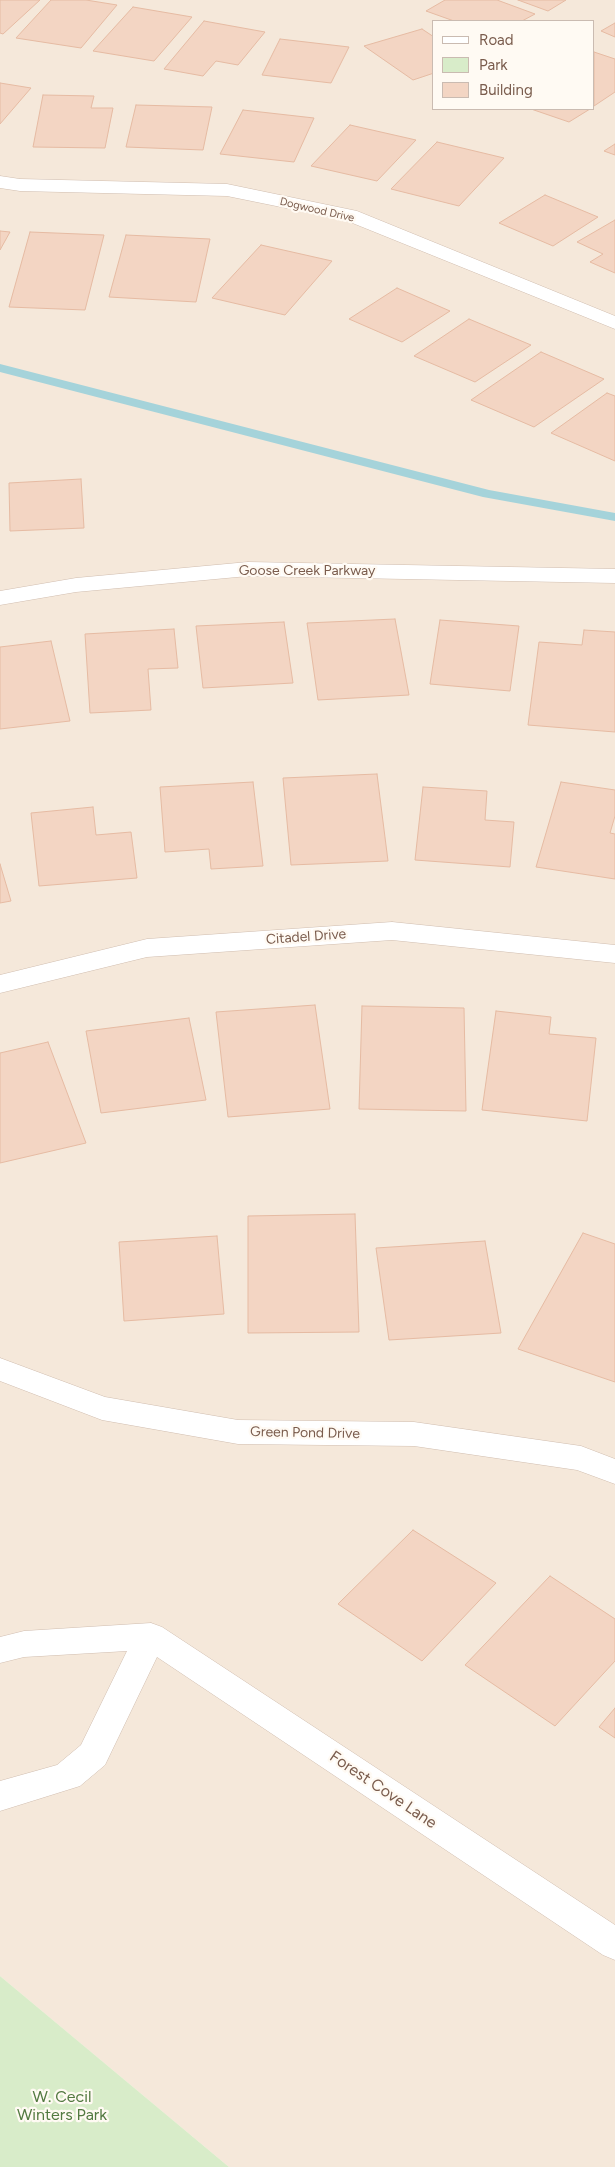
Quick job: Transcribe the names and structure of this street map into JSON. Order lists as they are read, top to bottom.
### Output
{
  "streets": {
    "street": [
      "Dogwood Drive",
      "Goose Creek Parkway",
      "Citadel Drive",
      "Green Pond Drive",
      "Forest Cove Lane"
    ]
  },
  "parks": ["W. Cecil Winters Park"],
  "legend": ["Road", "Park", "Building"]
}
